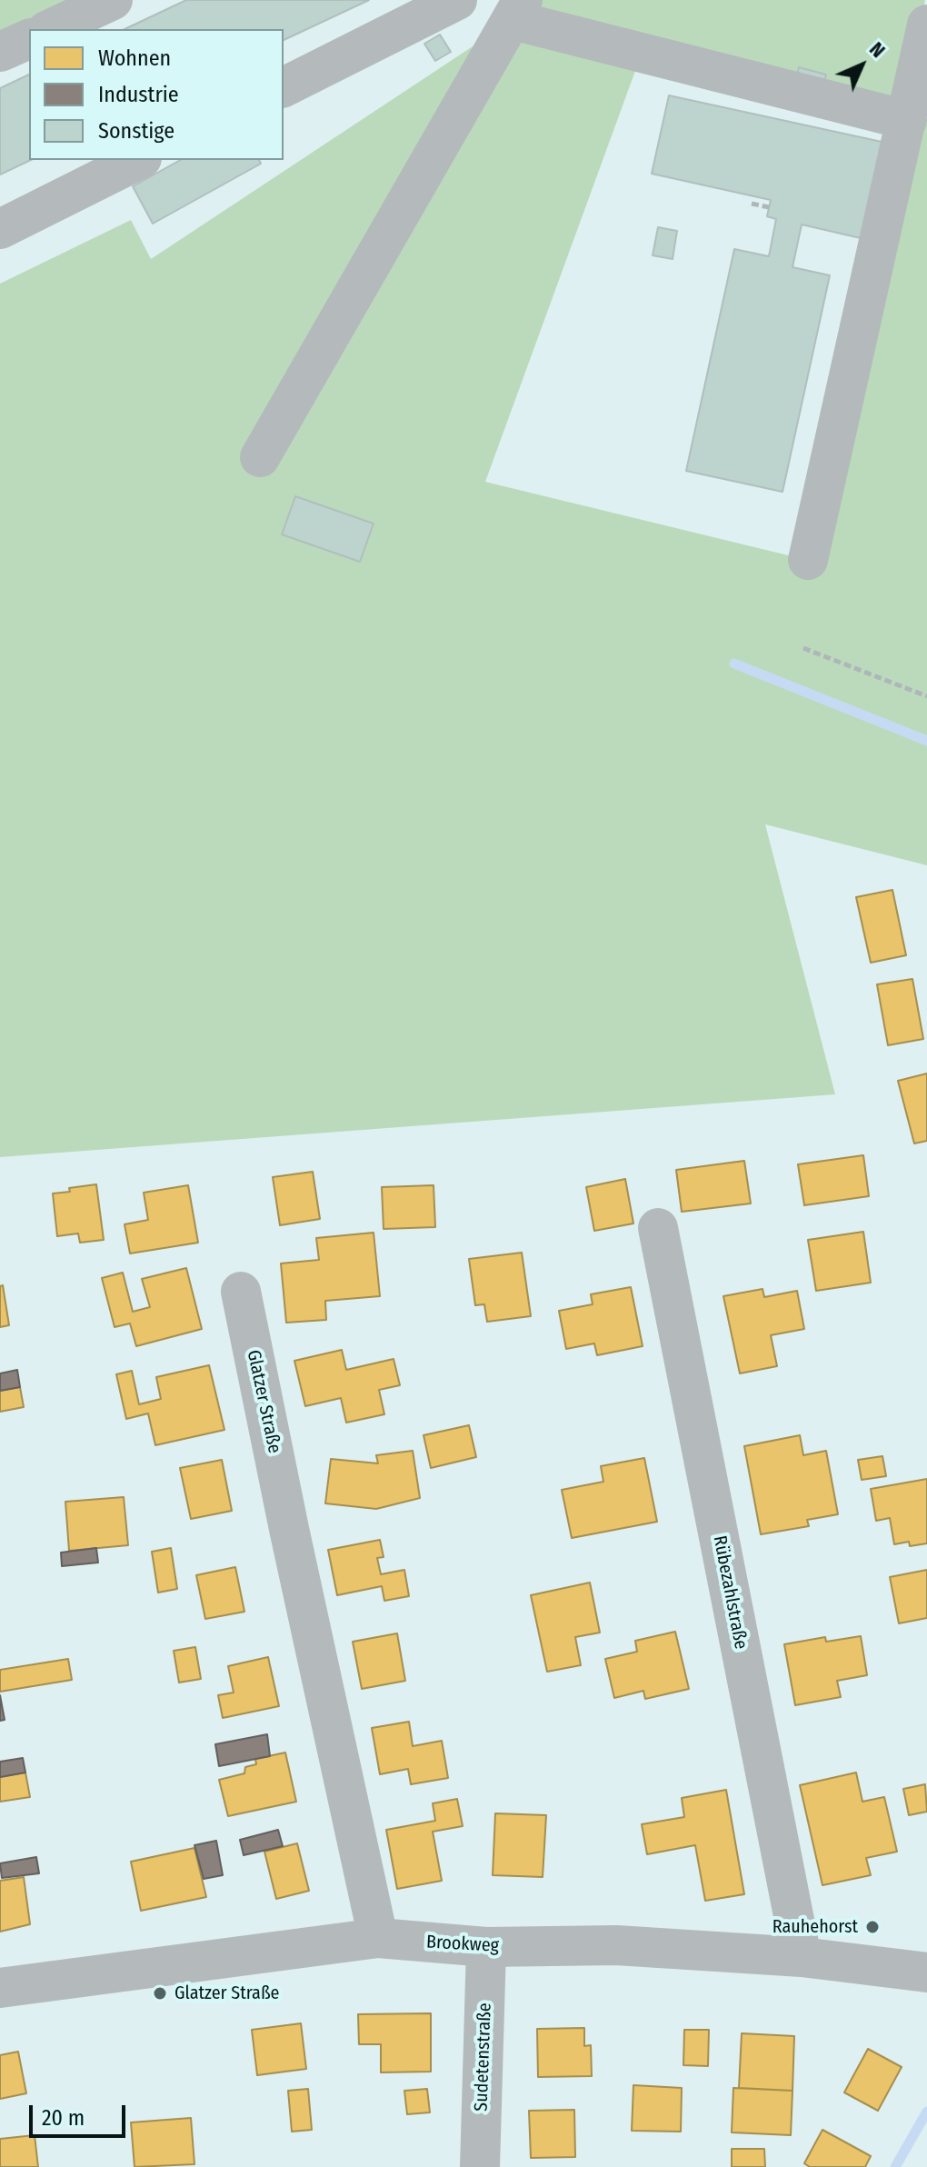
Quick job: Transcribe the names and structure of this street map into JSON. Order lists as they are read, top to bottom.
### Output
{
  "streets": {
    "street": [
      "Glatzer Straße",
      "Rübezahlstraße",
      "Brookweg",
      "Sudetenstraße"
    ]
  },
  "crossings": [
    ["Glatzer Straße", "Brookweg"],
    ["Rübezahlstraße", "Brookweg"],
    ["Brookweg", "Sudetenstraße"]
  ],
  "places": ["Rauhehorst", "Glatzer Straße"],
  "legend": ["Wohnen", "Industrie", "Sonstige"],
  "scale_bar": "20 m",
  "north": "top right"
}
